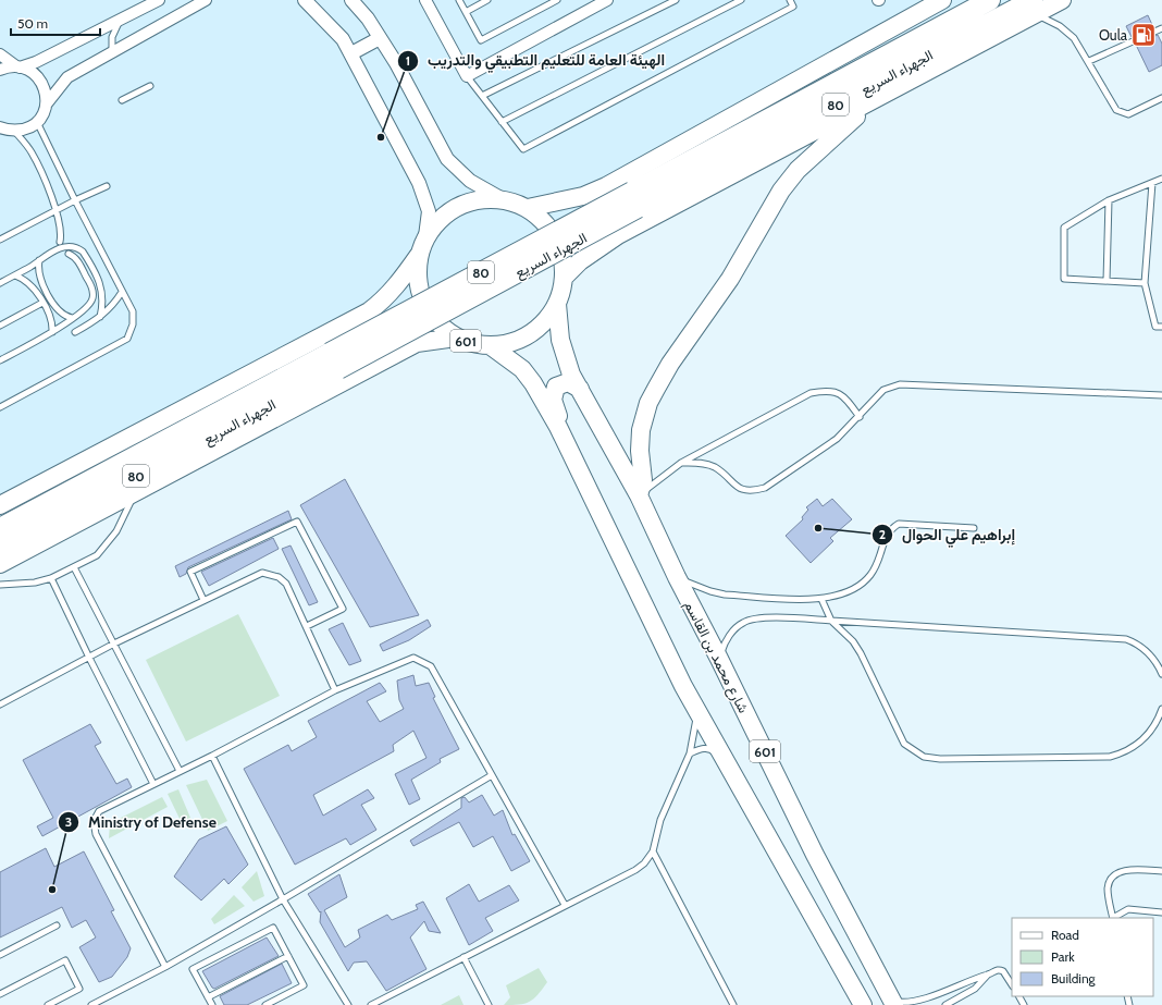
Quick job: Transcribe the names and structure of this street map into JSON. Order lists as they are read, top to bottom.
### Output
{
  "streets": {
    "highway": ["الجهراء السريع", "80"],
    "main road": ["601", "شارع محمد بن القاسم"]
  },
  "crossings": [
    ["الجهراء السريع", "601"],
    ["الجهراء السريع", "شارع محمد بن القاسم"],
    ["601", "شارع محمد بن القاسم"]
  ],
  "places": {
    "fuel station": ["Oula"],
    "other": ["الهيئة العامة للتعليم التطبيقي والتدريب", "إبراهيم علي الحوال", "Ministry of Defense"]
  },
  "legend": ["Road", "Park", "Building"],
  "scale_bar": "50 m"
}
